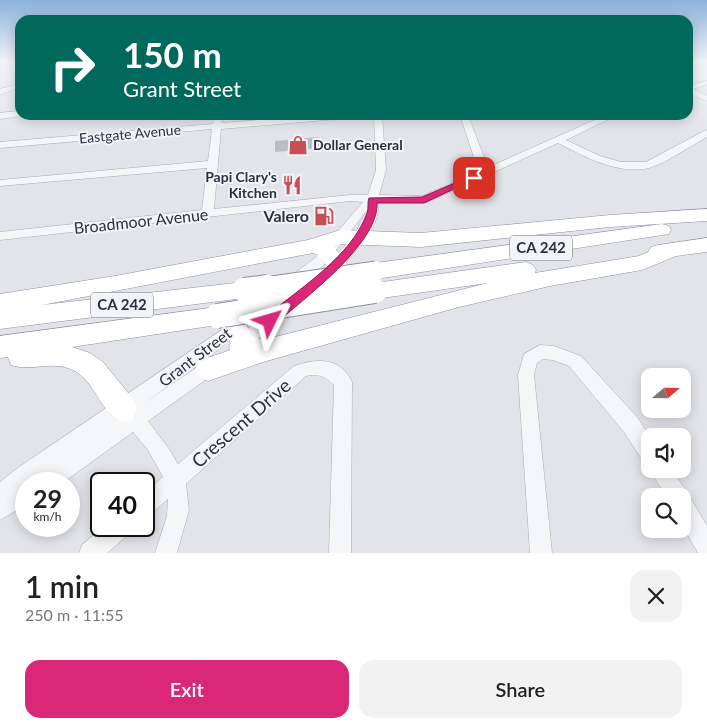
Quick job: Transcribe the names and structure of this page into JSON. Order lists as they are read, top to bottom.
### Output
{
  "streets": {
    "highway": ["CA 242"],
    "street": [
      "Eastgate Avenue",
      "Broadmoor Avenue",
      "Grant Street",
      "Crescent Drive"
    ]
  },
  "crossings": [
    ["Broadmoor Avenue", "Grant Street"],
    ["CA 242", "Grant Street"]
  ],
  "places": {
    "shop": ["Dollar General"],
    "restaurant": ["Papi Clary's Kitchen"],
    "fuel station": ["Valero"]
  },
  "north": "right",
  "page": {
    "turn": ["150 m", "Grant Street"],
    "speed": "29 km/h",
    "limit": "40",
    "heading": ["1 min", "250 m · 11:55"],
    "buttons": ["Exit", "Share"]
  }
}
